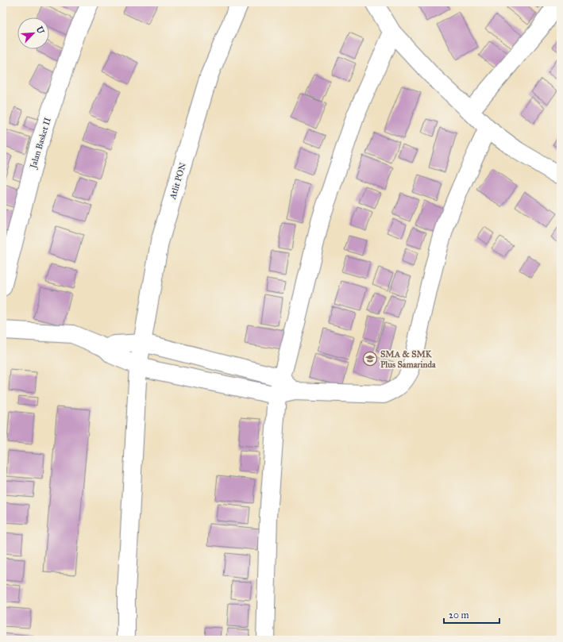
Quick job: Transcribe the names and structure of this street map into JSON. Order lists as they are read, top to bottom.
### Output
{
  "streets": {
    "street": ["Jalan Basket II", "Atlit PON"]
  },
  "places": {
    "school or university": ["SMA & SMK Plus Samarinda"]
  },
  "scale_bar": "20 m",
  "north": "top right"
}
